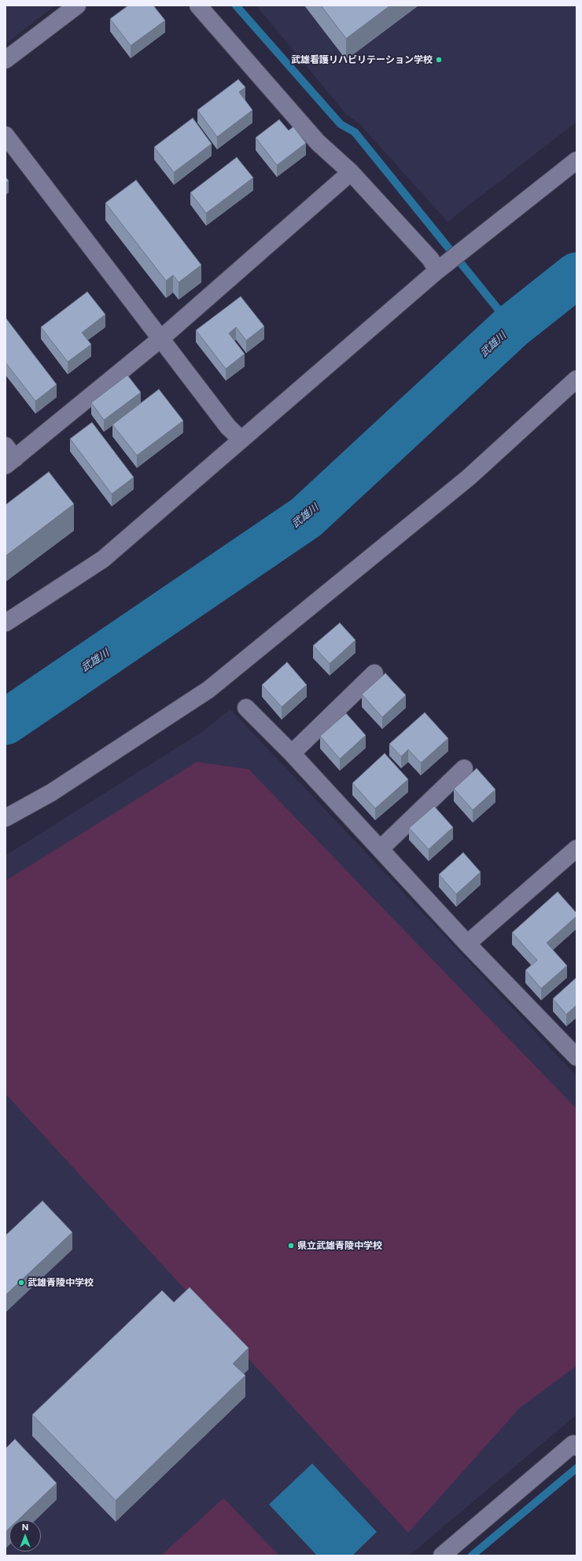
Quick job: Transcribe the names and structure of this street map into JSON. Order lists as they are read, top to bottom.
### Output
{
  "water": ["武雄川"],
  "places": ["武雄看護リハビリテーション学校", "県立武雄青陵中学校", "武雄青陵中学校"],
  "north": "top"
}
